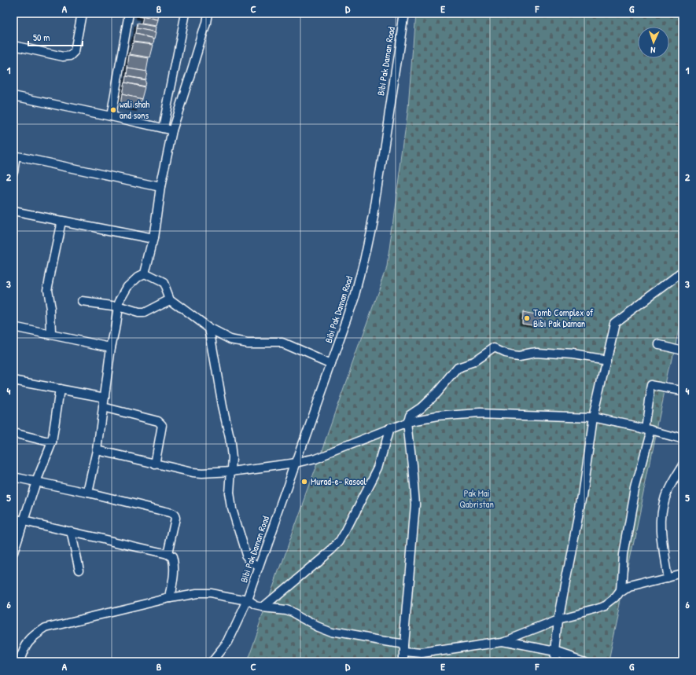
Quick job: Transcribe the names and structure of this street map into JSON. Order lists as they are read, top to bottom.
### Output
{
  "streets": {
    "street": ["Bibi Pak Daman Road"]
  },
  "parks": ["Pak Mai Qabristan"],
  "places": ["wali shah and sons", "Tomb Complex of Bibi Pak Daman", "Murad-e- Rasool"],
  "scale_bar": "50 m",
  "north": "bottom",
  "grid": {
    "columns": [
      "A",
      "B",
      "C",
      "D",
      "E",
      "F",
      "G"
    ],
    "rows": [
      "1",
      "2",
      "3",
      "4",
      "5",
      "6"
    ]
  }
}
